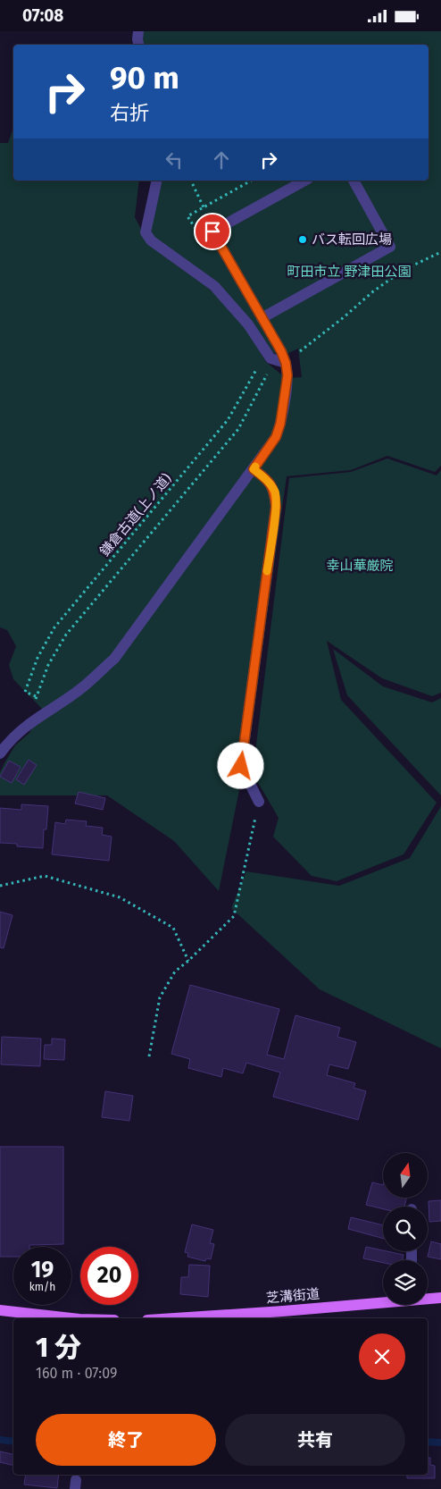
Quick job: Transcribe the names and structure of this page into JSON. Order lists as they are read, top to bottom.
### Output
{
  "streets": {
    "main road": ["芝溝街道"],
    "path": ["鎌倉古道(上ノ道)"]
  },
  "parks": ["町田市立 野津田公園", "幸山華厳院"],
  "places": ["バス転回広場"],
  "north": "top",
  "page": {
    "status": "07:08",
    "turn": ["90 m", "右折"],
    "speed": "19 km/h",
    "limit": "20",
    "heading": ["1 分", "160 m · 07:09"],
    "buttons": ["終了", "共有"]
  }
}
